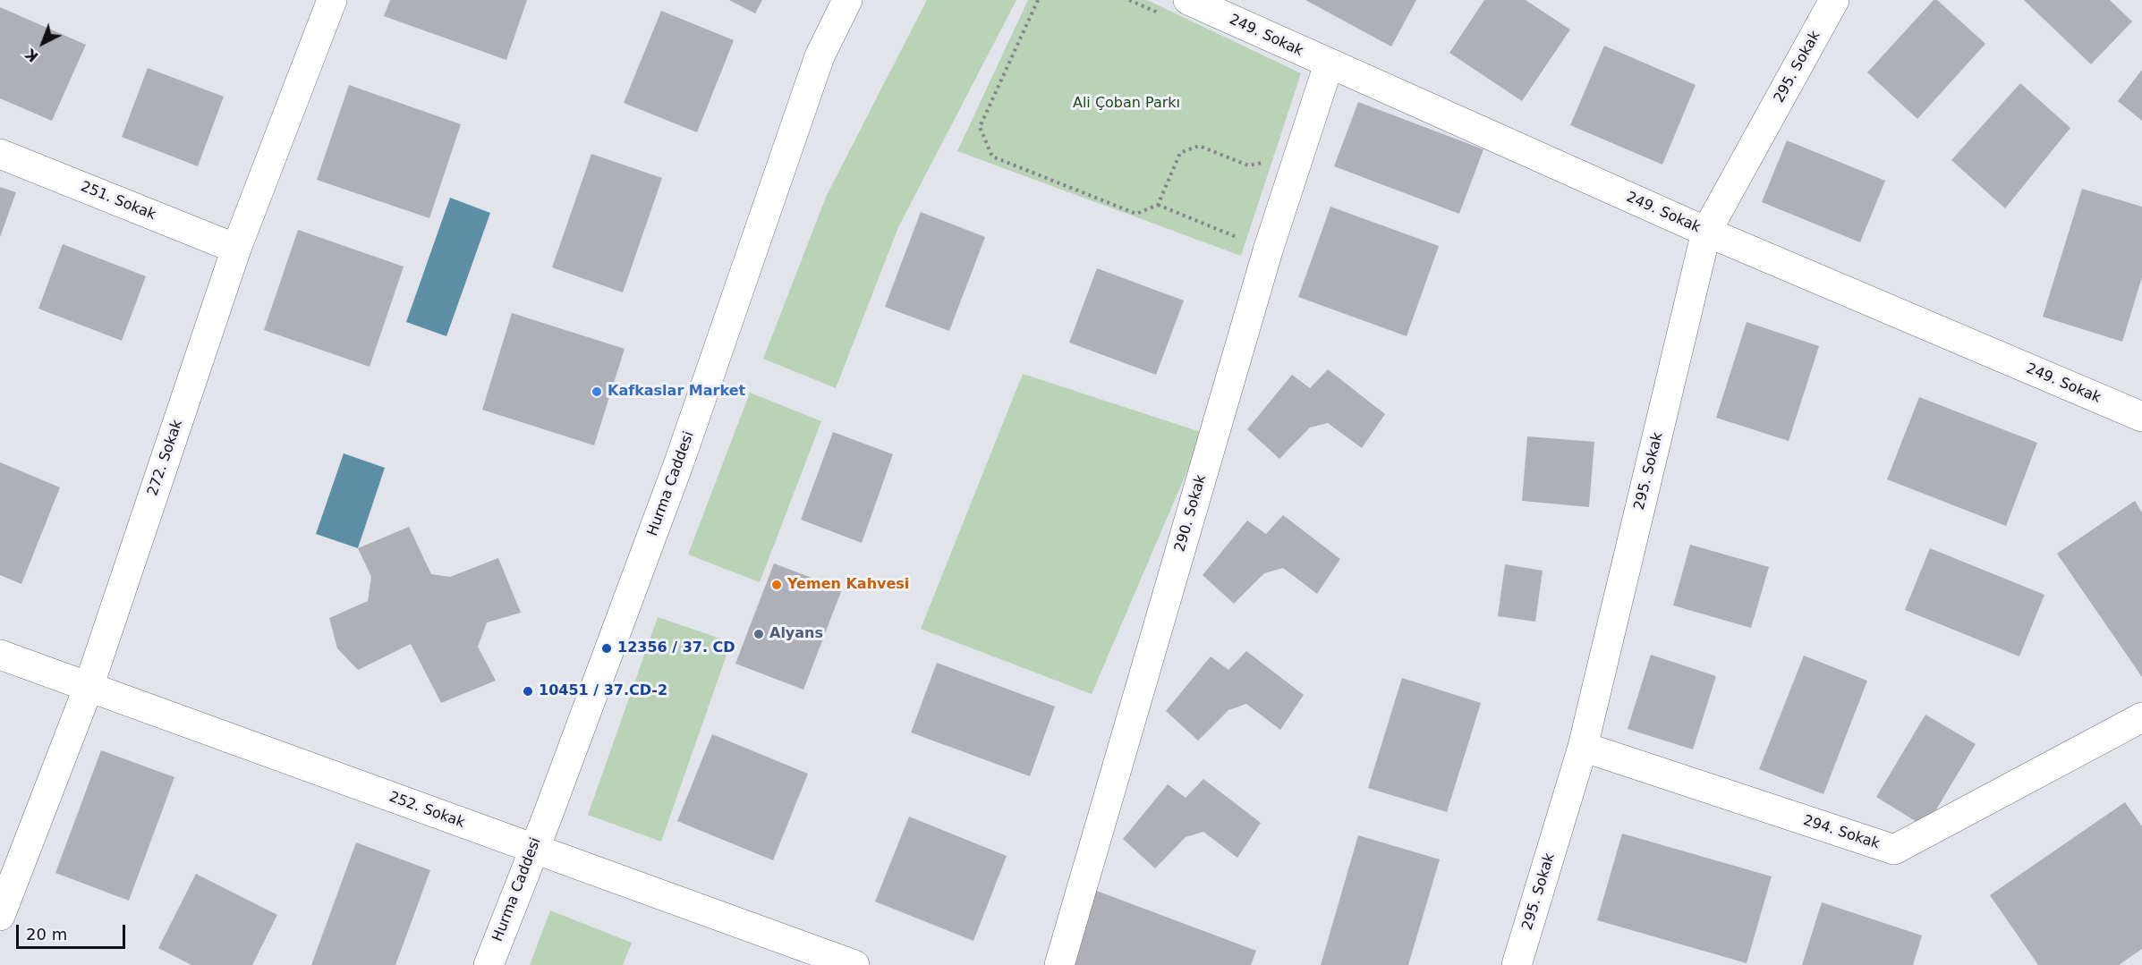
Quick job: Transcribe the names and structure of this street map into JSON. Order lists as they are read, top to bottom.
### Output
{
  "streets": {
    "street": [
      "249. Sokak",
      "295. Sokak",
      "251. Sokak",
      "272. Sokak",
      "Hurma Caddesi",
      "290. Sokak",
      "252. Sokak",
      "294. Sokak"
    ]
  },
  "crossings": [
    ["249. Sokak", "295. Sokak"],
    ["249. Sokak", "290. Sokak"],
    ["295. Sokak", "294. Sokak"],
    ["251. Sokak", "272. Sokak"],
    ["272. Sokak", "252. Sokak"],
    ["Hurma Caddesi", "252. Sokak"]
  ],
  "parks": ["Ali Çoban Parkı"],
  "places": [
    "Kafkaslar Market",
    "Yemen Kahvesi",
    "Alyans",
    "12356 / 37. CD",
    "10451 / 37.CD-2"
  ],
  "scale_bar": "20 m",
  "north": "bottom left"
}
